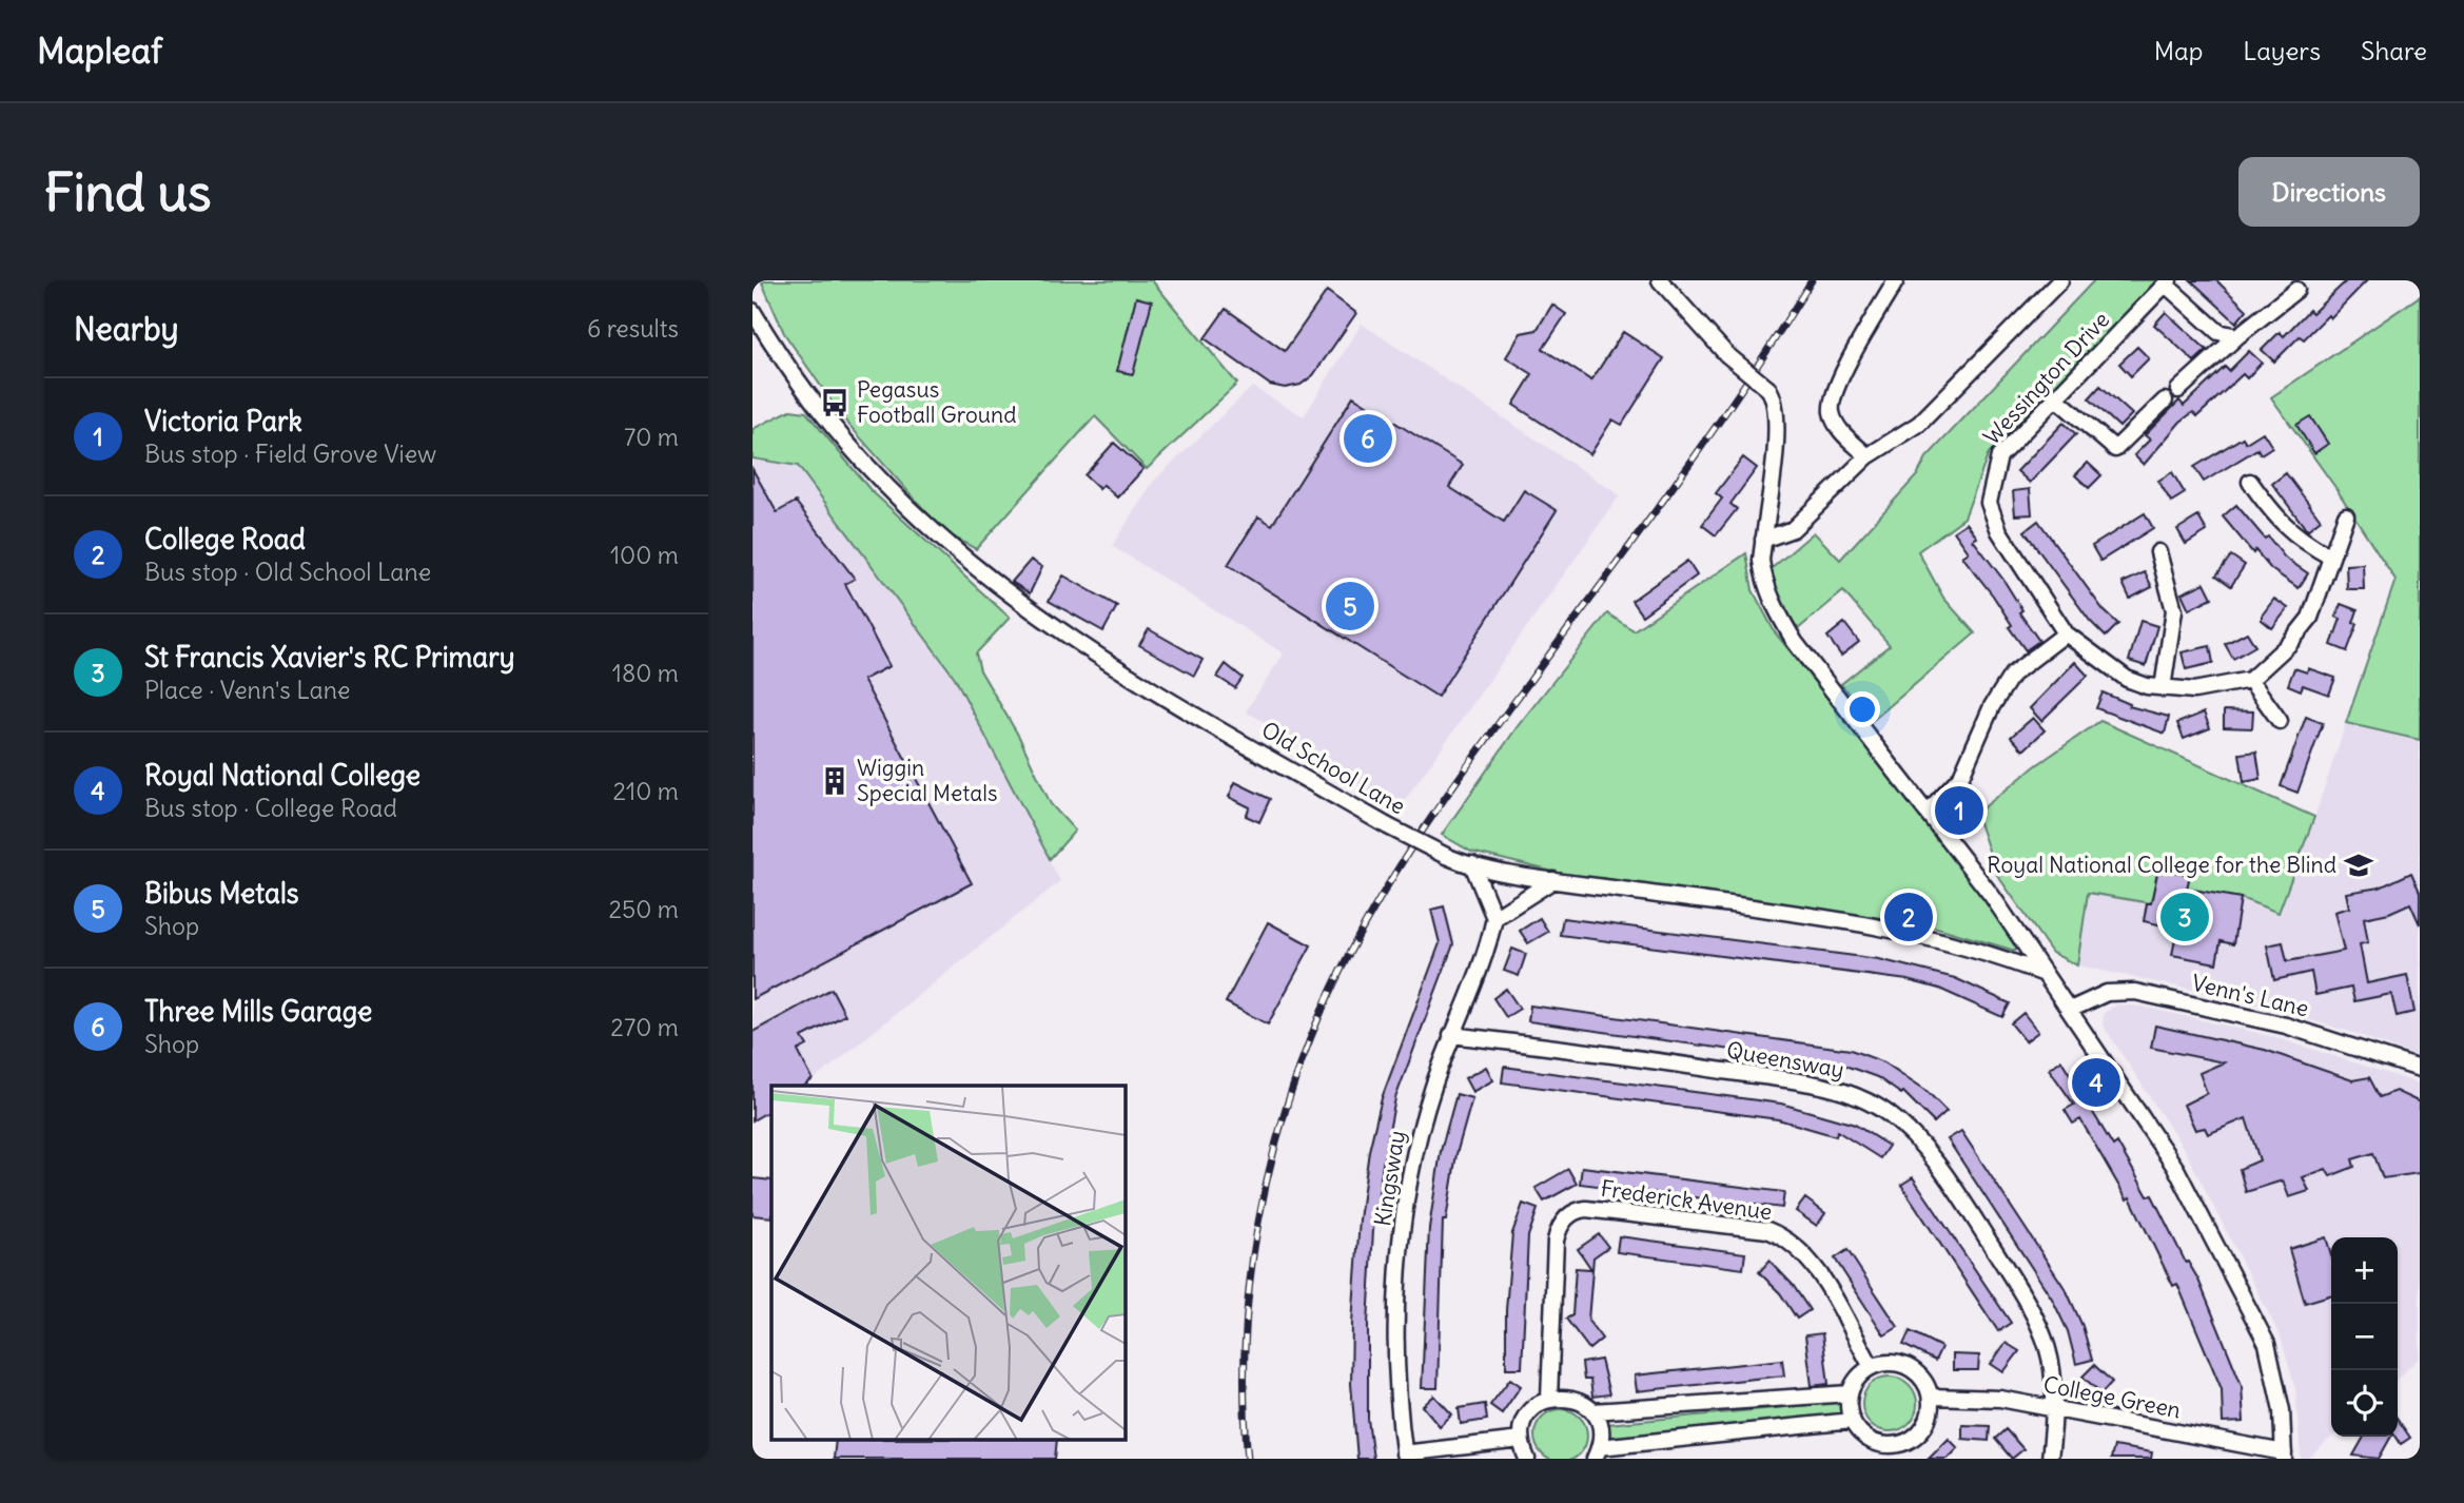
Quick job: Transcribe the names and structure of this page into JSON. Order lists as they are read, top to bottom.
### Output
{
  "streets": {
    "street": [
      "Wessington Drive",
      "Old School Lane",
      "Venn's Lane",
      "Queensway",
      "Kingsway",
      "Frederick Avenue",
      "College Green"
    ]
  },
  "crossings": [
    ["Queensway", "Kingsway"],
    ["Queensway", "College Green"],
    ["Frederick Avenue", "College Green"]
  ],
  "places": {
    "bus stop": ["Pegasus Football Ground"],
    "building": ["Wiggin Special Metals"],
    "school or university": ["Royal National College for the Blind"]
  },
  "page": {
    "header": "Mapleaf",
    "nav": ["Map", "Layers", "Share"],
    "buttons": "Directions",
    "title": "Find us",
    "heading": ["Nearby", "6 results"],
    "list": [
      {
        "mark": "1",
        "name": "Victoria Park",
        "note": "Bus stop · Field Grove View",
        "value": "70 m"
      },
      {
        "mark": "2",
        "name": "College Road",
        "note": "Bus stop · Old School Lane",
        "value": "100 m"
      },
      {
        "mark": "3",
        "name": "St Francis Xavier's RC Primary",
        "note": "Place · Venn's Lane",
        "value": "180 m"
      },
      {
        "mark": "4",
        "name": "Royal National College",
        "note": "Bus stop · College Road",
        "value": "210 m"
      },
      {
        "mark": "5",
        "name": "Bibus Metals",
        "note": "Shop",
        "value": "250 m"
      },
      {
        "mark": "6",
        "name": "Three Mills Garage",
        "note": "Shop",
        "value": "270 m"
      }
    ],
    "pins": [
      "6",
      "5",
      "1",
      "2",
      "3",
      "4"
    ],
    "map_buttons": ["+", "−"]
  }
}
